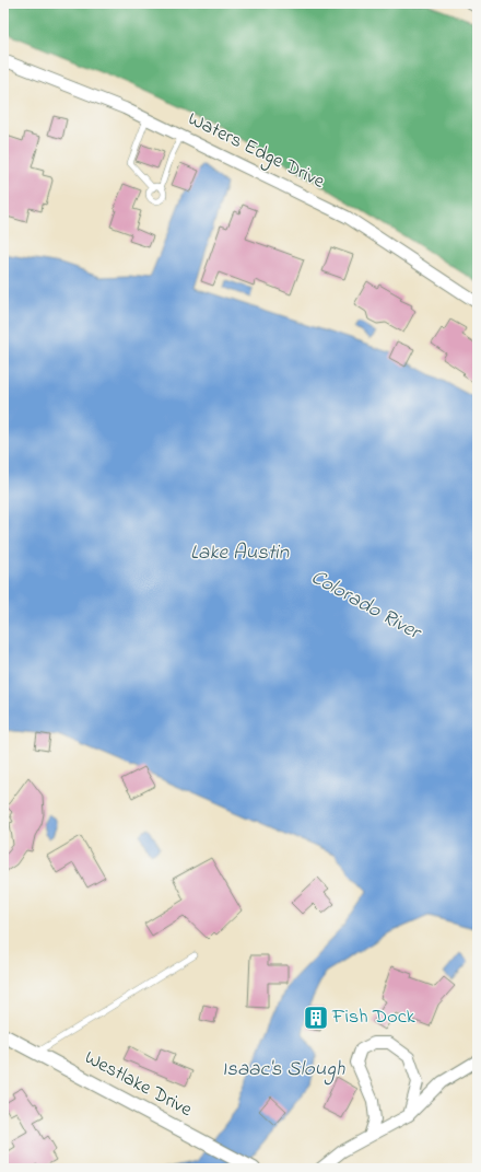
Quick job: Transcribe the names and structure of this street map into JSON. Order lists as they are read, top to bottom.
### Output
{
  "streets": {
    "street": ["Waters Edge Drive", "Westlake Drive"]
  },
  "water": ["Lake Austin", "Colorado River", "Isaac's Slough"],
  "places": {
    "building": ["Fish Dock"]
  }
}
